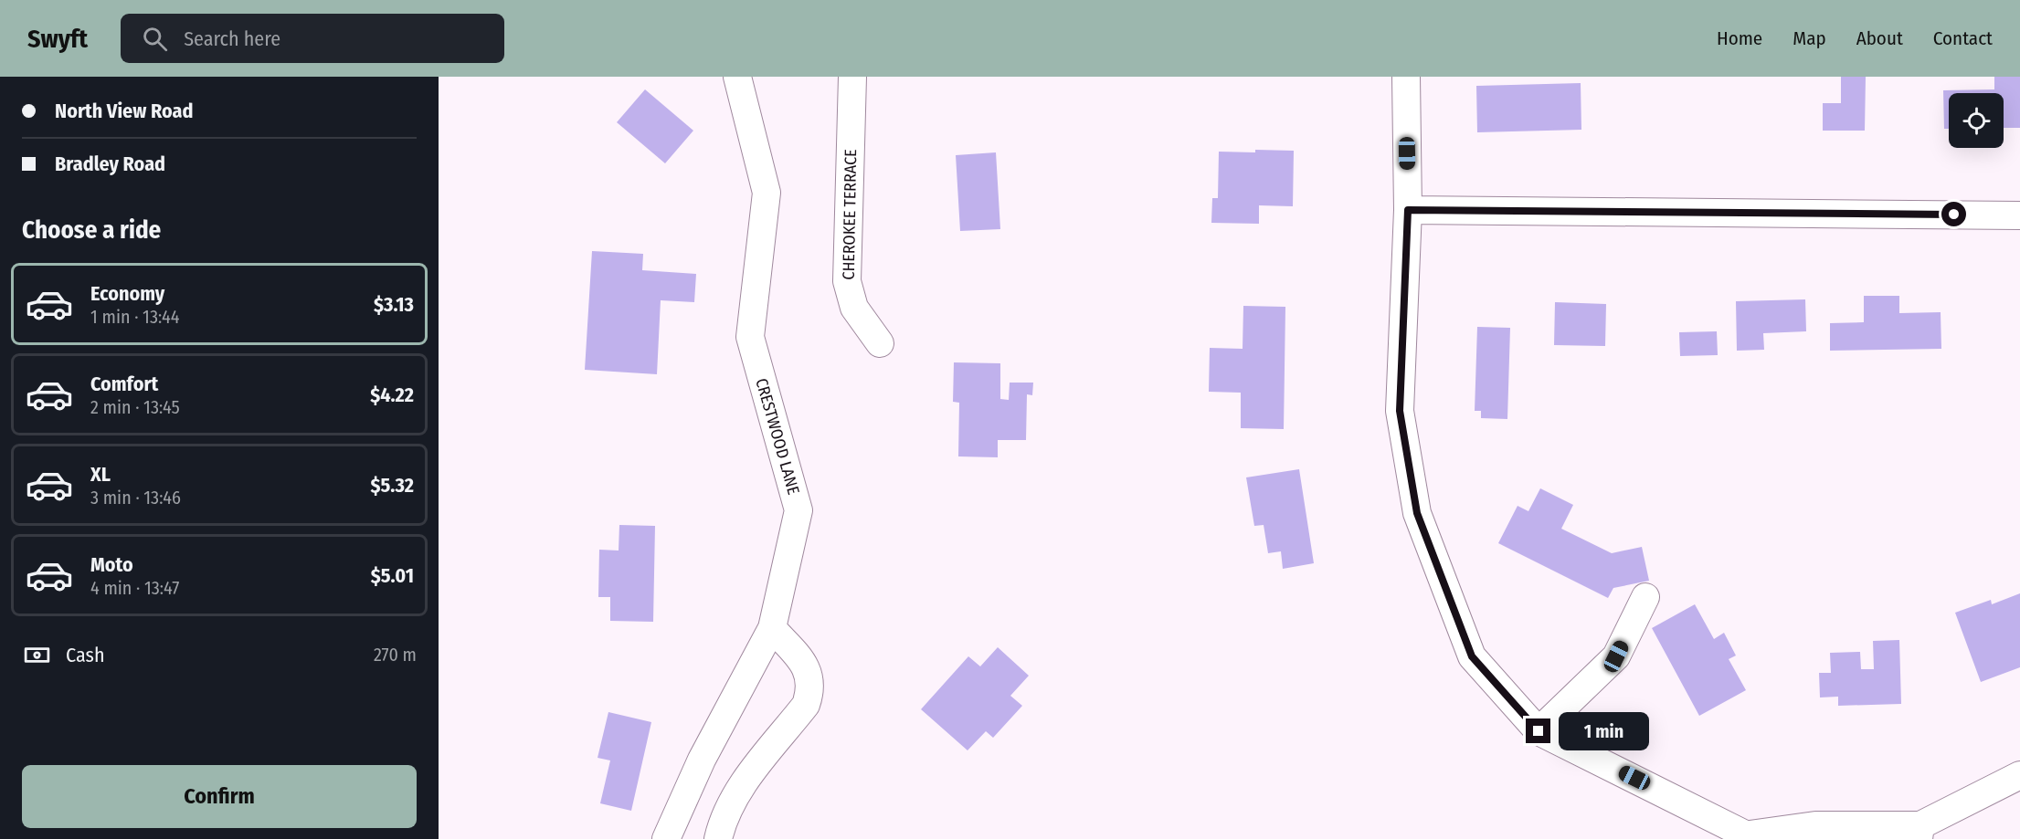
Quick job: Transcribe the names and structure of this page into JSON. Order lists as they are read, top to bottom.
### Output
{
  "streets": {
    "street": ["CHEROKEE TERRACE", "CRESTWOOD LANE"]
  },
  "page": {
    "header": "Swyft",
    "search": "Search here",
    "nav": [
      "Home",
      "Map",
      "About",
      "Contact"
    ],
    "banner": ["North View Road", "Bradley Road"],
    "heading": "Choose a ride",
    "list": [
      {
        "name": "Economy",
        "note": "1 min · 13:44",
        "value": "$3.13"
      },
      {
        "name": "Comfort",
        "note": "2 min · 13:45",
        "value": "$4.22"
      },
      {
        "name": "XL",
        "note": "3 min · 13:46",
        "value": "$5.32"
      },
      {
        "name": "Moto",
        "note": "4 min · 13:47",
        "value": "$5.01"
      }
    ],
    "pay": ["Cash", "270 m"],
    "bubble": "1 min",
    "buttons": "Confirm"
  }
}
